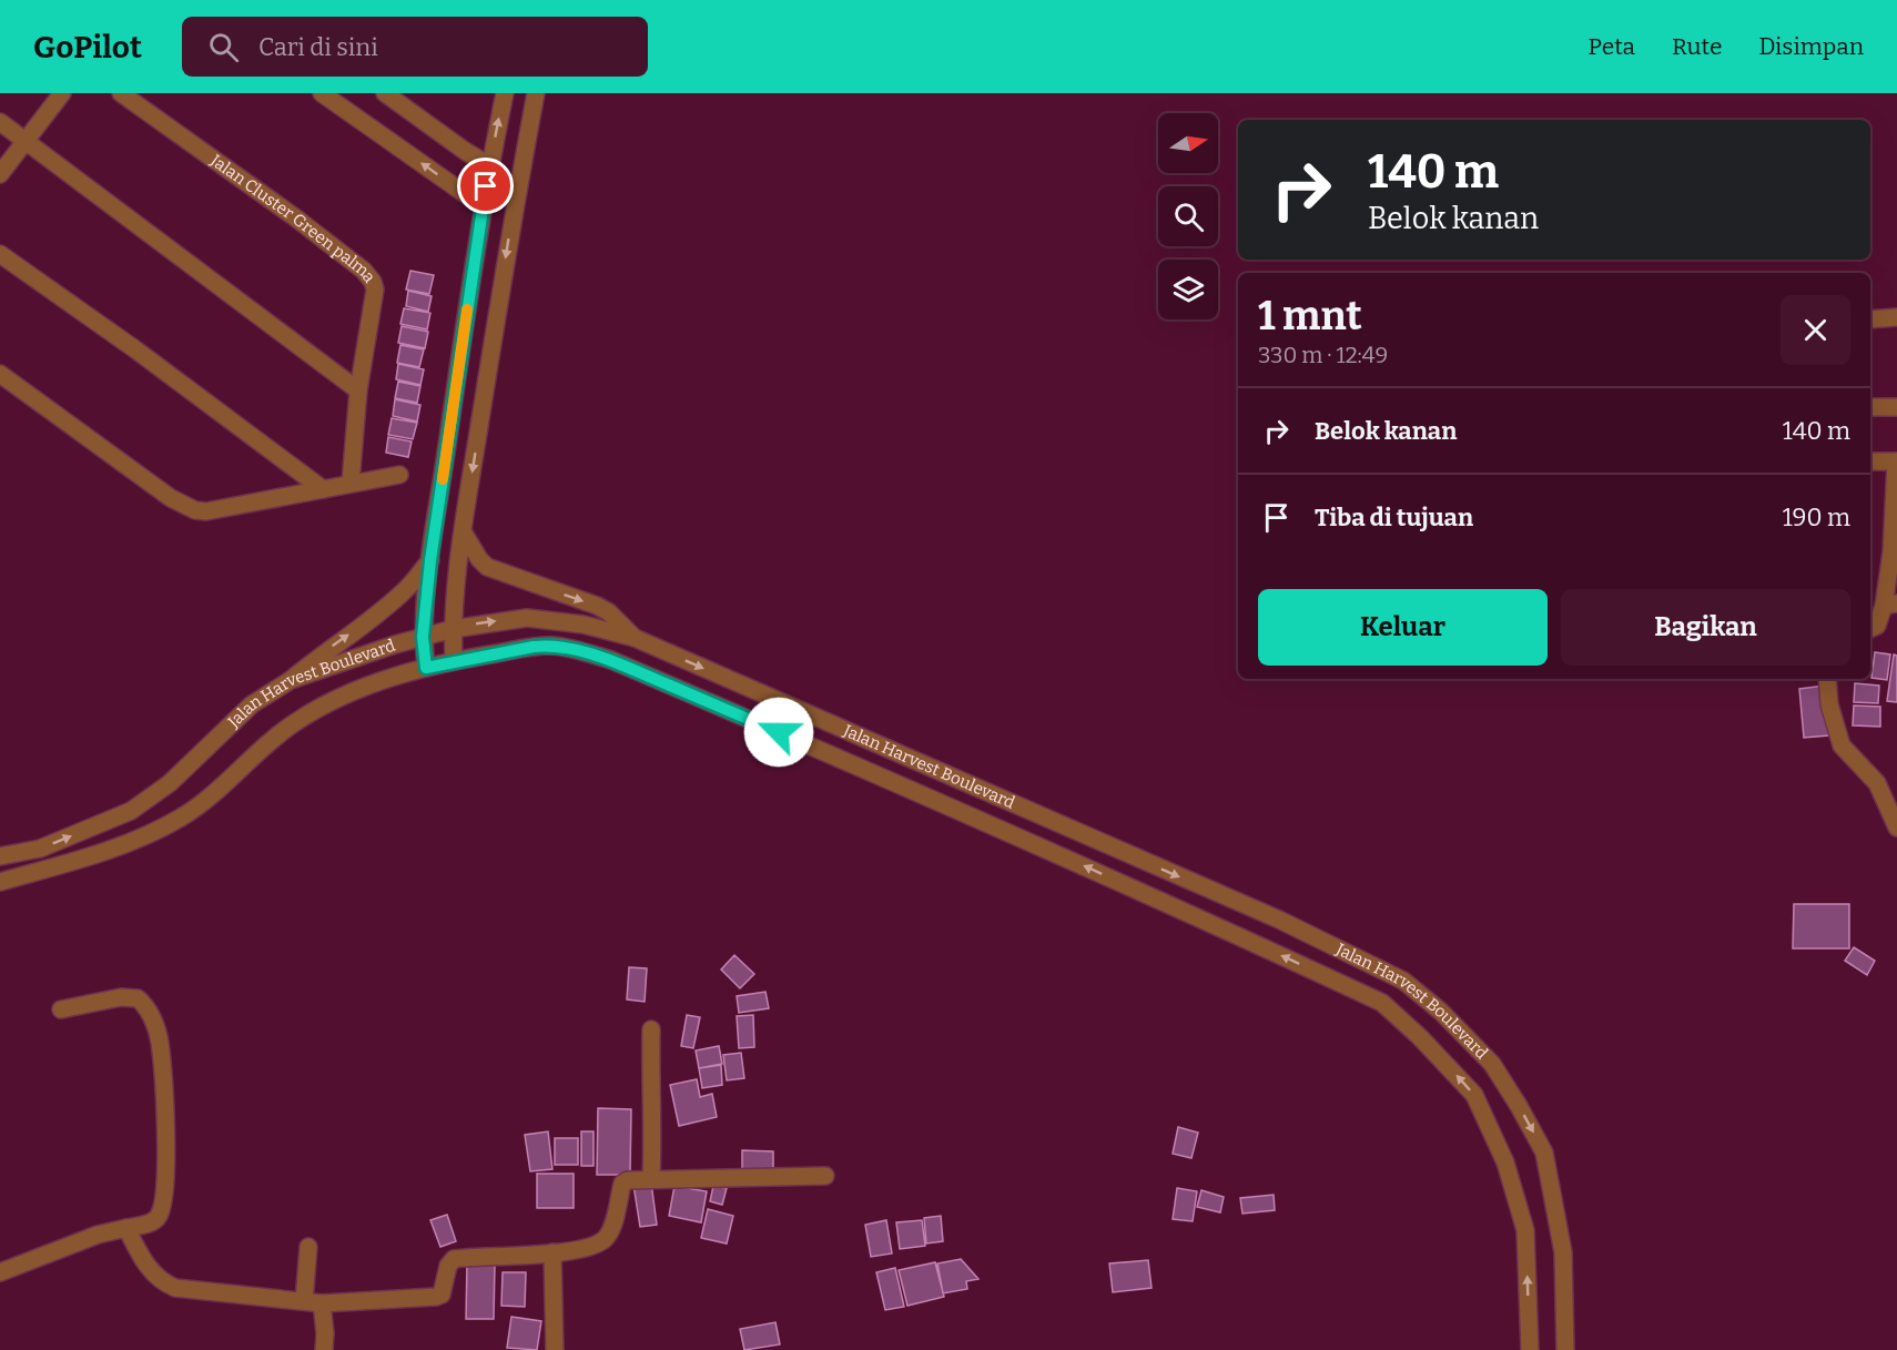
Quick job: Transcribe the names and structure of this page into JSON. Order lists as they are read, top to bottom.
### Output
{
  "streets": {
    "street": ["Jalan Cluster Green palma", "Jalan Harvest Boulevard"]
  },
  "north": "right",
  "page": {
    "header": "GoPilot",
    "search": "Cari di sini",
    "nav": ["Peta", "Rute", "Disimpan"],
    "turn": ["140 m", "Belok kanan"],
    "heading": ["1 mnt", "330 m · 12:49"],
    "list": [
      {
        "name": "Belok kanan",
        "value": "140 m"
      },
      {
        "name": "Tiba di tujuan",
        "value": "190 m"
      }
    ],
    "buttons": ["Keluar", "Bagikan"]
  }
}
